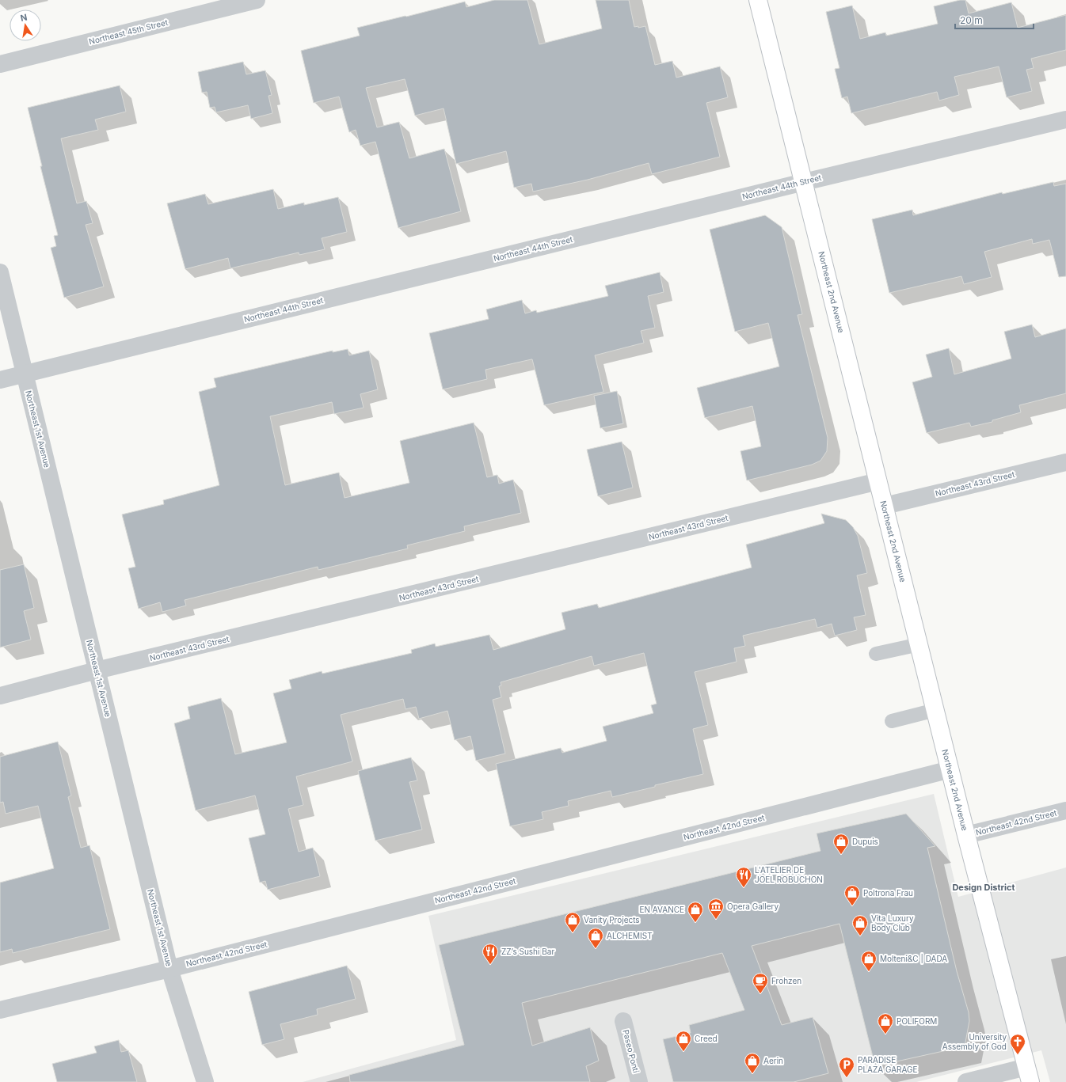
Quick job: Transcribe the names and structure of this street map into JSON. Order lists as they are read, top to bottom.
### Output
{
  "streets": {
    "main road": ["Northeast 2nd Avenue"],
    "street": [
      "Northeast 45th Street",
      "Northeast 44th Street",
      "Northeast 1st Avenue",
      "Northeast 43rd Street",
      "Northeast 42nd Street",
      "Paseo Ponti"
    ]
  },
  "crossings": [
    ["Northeast 44th Street", "Northeast 2nd Avenue"],
    ["Northeast 44th Street", "Northeast 1st Avenue"],
    ["Northeast 2nd Avenue", "Northeast 43rd Street"],
    ["Northeast 2nd Avenue", "Northeast 42nd Street"],
    ["Northeast 1st Avenue", "Northeast 43rd Street"],
    ["Northeast 1st Avenue", "Northeast 42nd Street"]
  ],
  "districts": ["Design District"],
  "places": {
    "shop": [
      "Dupuis",
      "Poltrona Frau",
      "EN AVANCE",
      "Vanity Projects",
      "Vita Luxury Body Club",
      "ALCHEMIST",
      "Molteni&C | DADA",
      "POLIFORM",
      "Creed",
      "Aerin"
    ],
    "restaurant": ["L'ATELIER DE JOEL ROBUCHON", "ZZ’s Sushi Bar"],
    "museum": ["Opera Gallery"],
    "cafe": ["Frohzen"],
    "church": ["University Assembly of God"],
    "parking": ["PARADISE PLAZA GARAGE"]
  },
  "scale_bar": "20 m",
  "north": "top"
}
